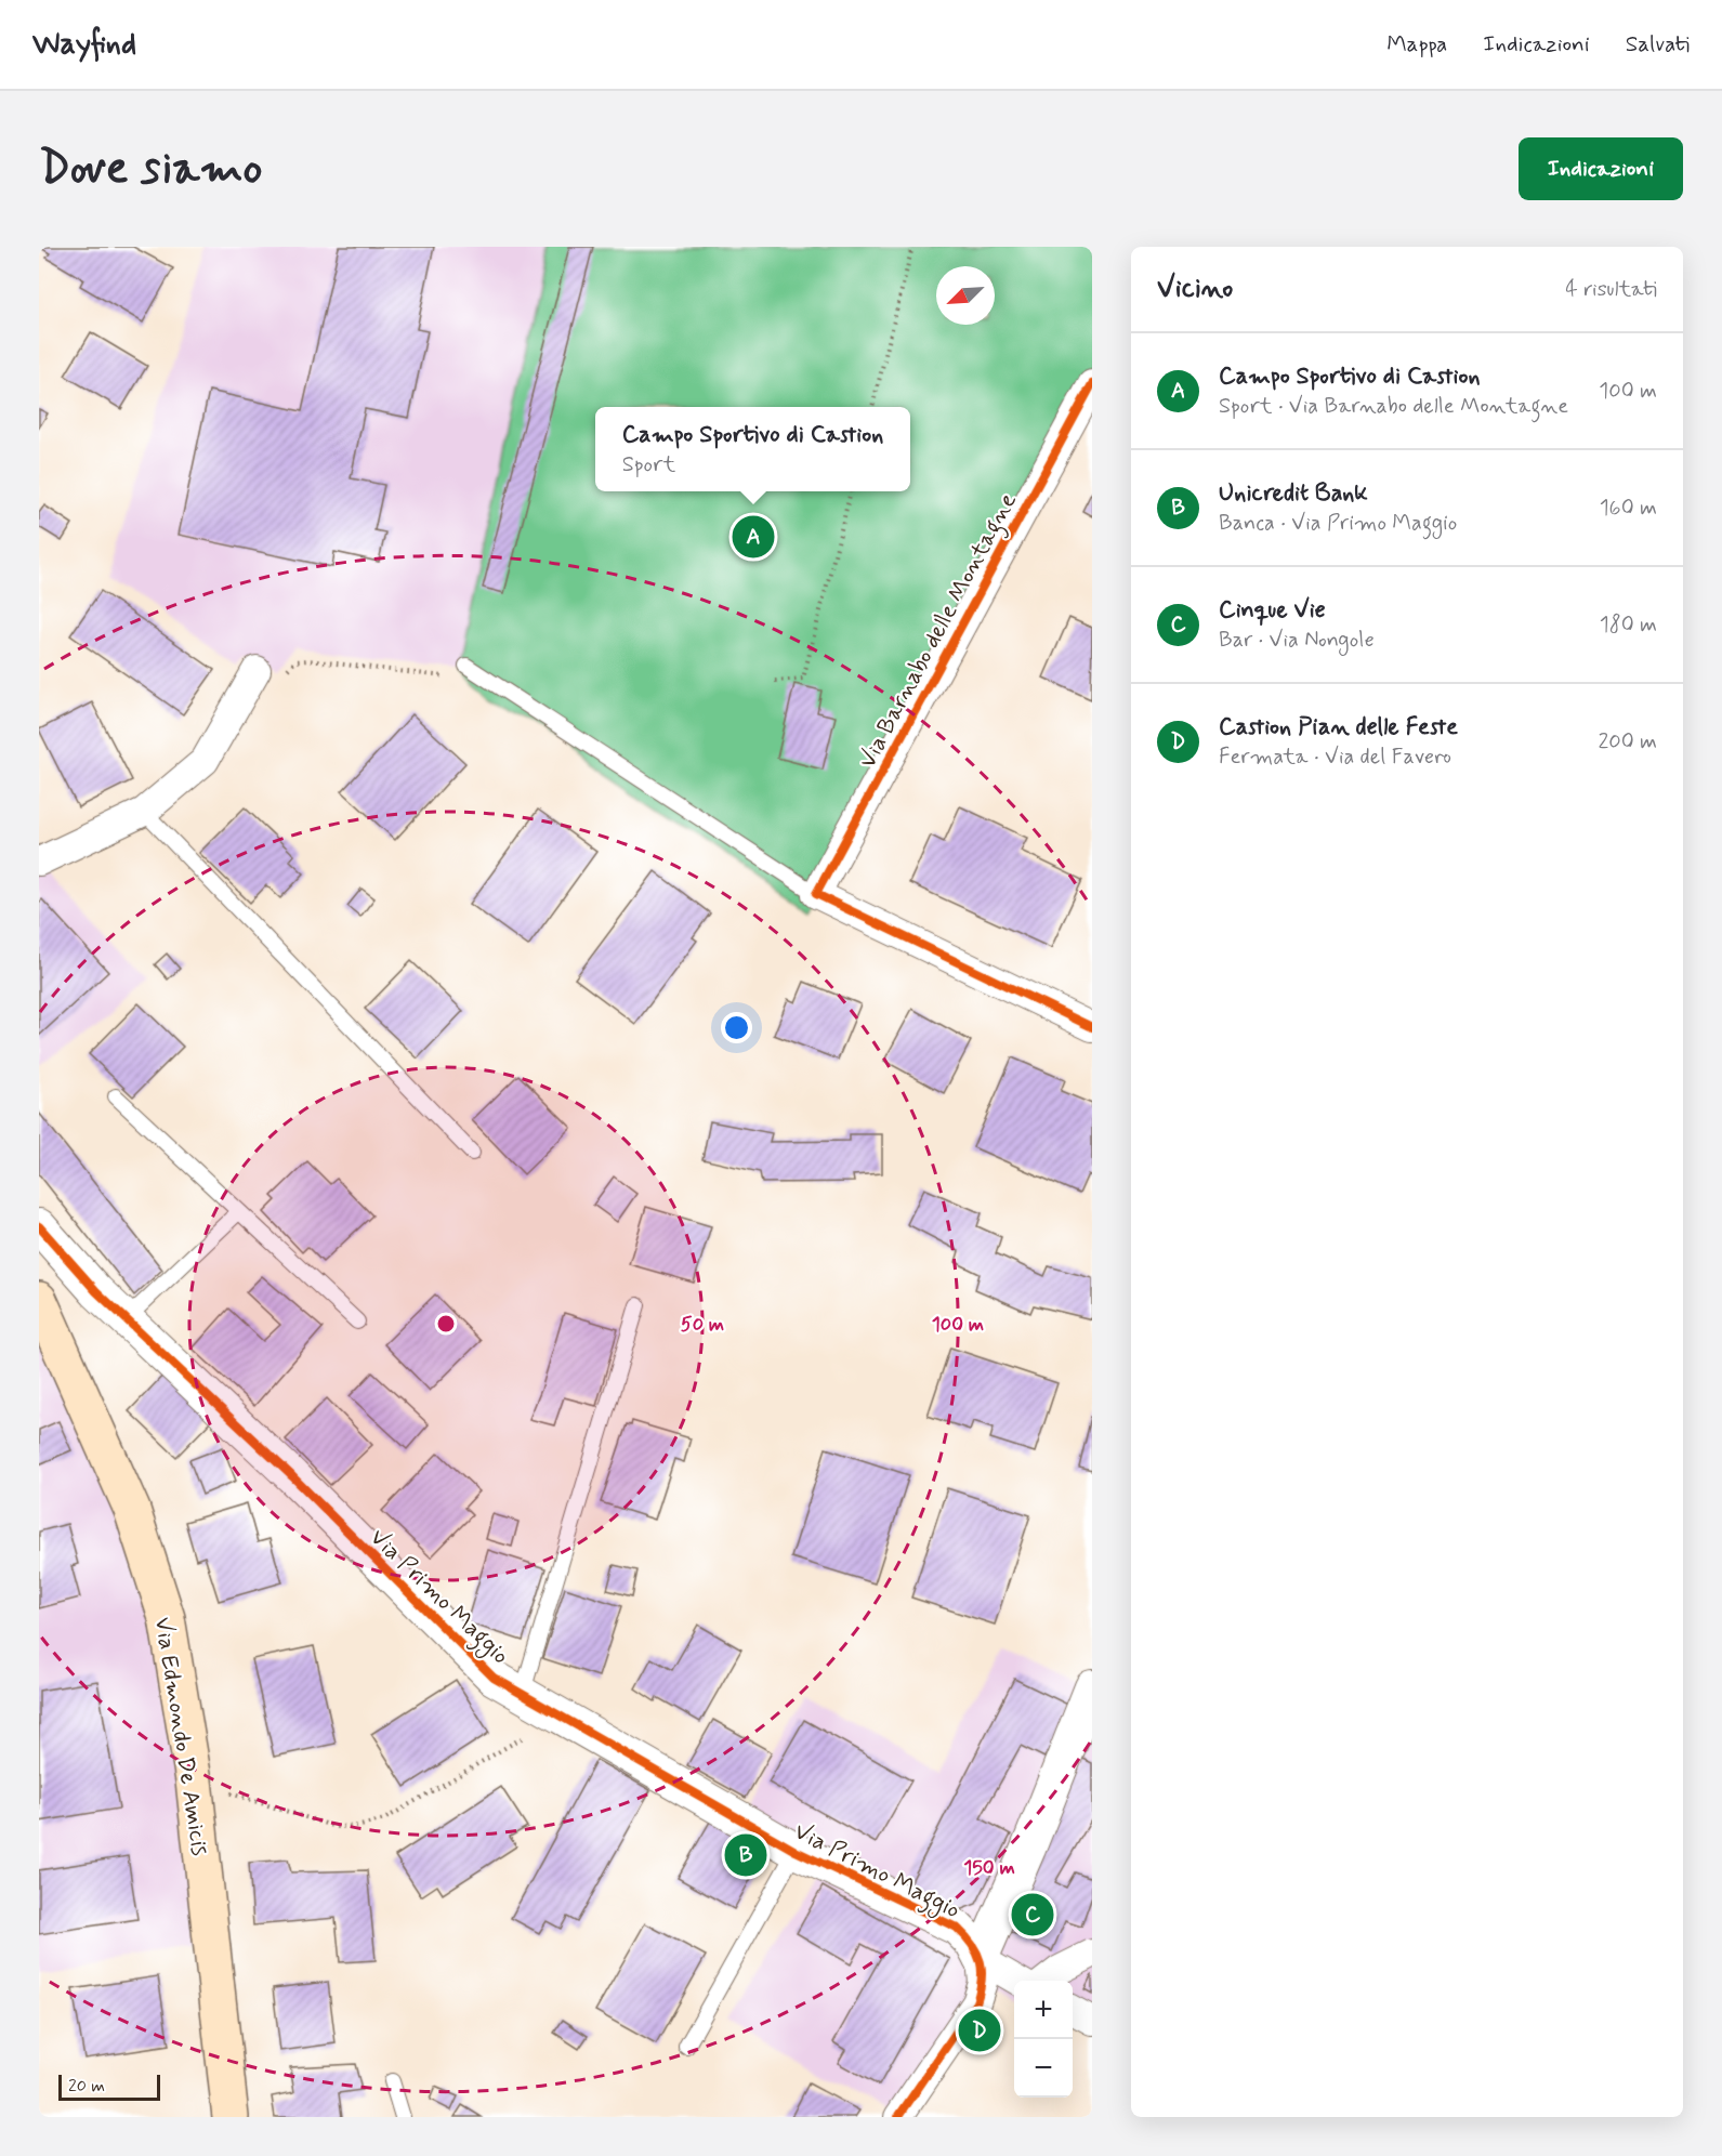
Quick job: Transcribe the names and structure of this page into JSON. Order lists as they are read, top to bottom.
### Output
{
  "streets": {
    "main road": ["Via Edmondo De Amicis"],
    "street": ["Via Barnabo delle Montagne", "Via Primo Maggio"]
  },
  "scale_bar": "20 m",
  "north": "bottom left",
  "page": {
    "header": "Wayfind",
    "nav": ["Mappa", "Indicazioni", "Salvati"],
    "buttons": "Indicazioni",
    "title": "Dove siamo",
    "heading": ["Vicino", "4 risultati"],
    "list": [
      {
        "mark": "A",
        "name": "Campo Sportivo di Castion",
        "note": "Sport · Via Barnabo delle Montagne",
        "value": "100 m"
      },
      {
        "mark": "B",
        "name": "Unicredit Bank",
        "note": "Banca · Via Primo Maggio",
        "value": "160 m"
      },
      {
        "mark": "C",
        "name": "Cinque Vie",
        "note": "Bar · Via Nongole",
        "value": "180 m"
      },
      {
        "mark": "D",
        "name": "Castion Pian delle Feste",
        "note": "Fermata · Via del Favero",
        "value": "200 m"
      }
    ],
    "popup": ["Campo Sportivo di Castion", "Sport"],
    "pins": [
      "A",
      "B",
      "C",
      "D"
    ],
    "map_buttons": ["+", "−"],
    "scale": "20 m"
  },
  "rings": ["50 m", "100 m", "150 m"]
}
